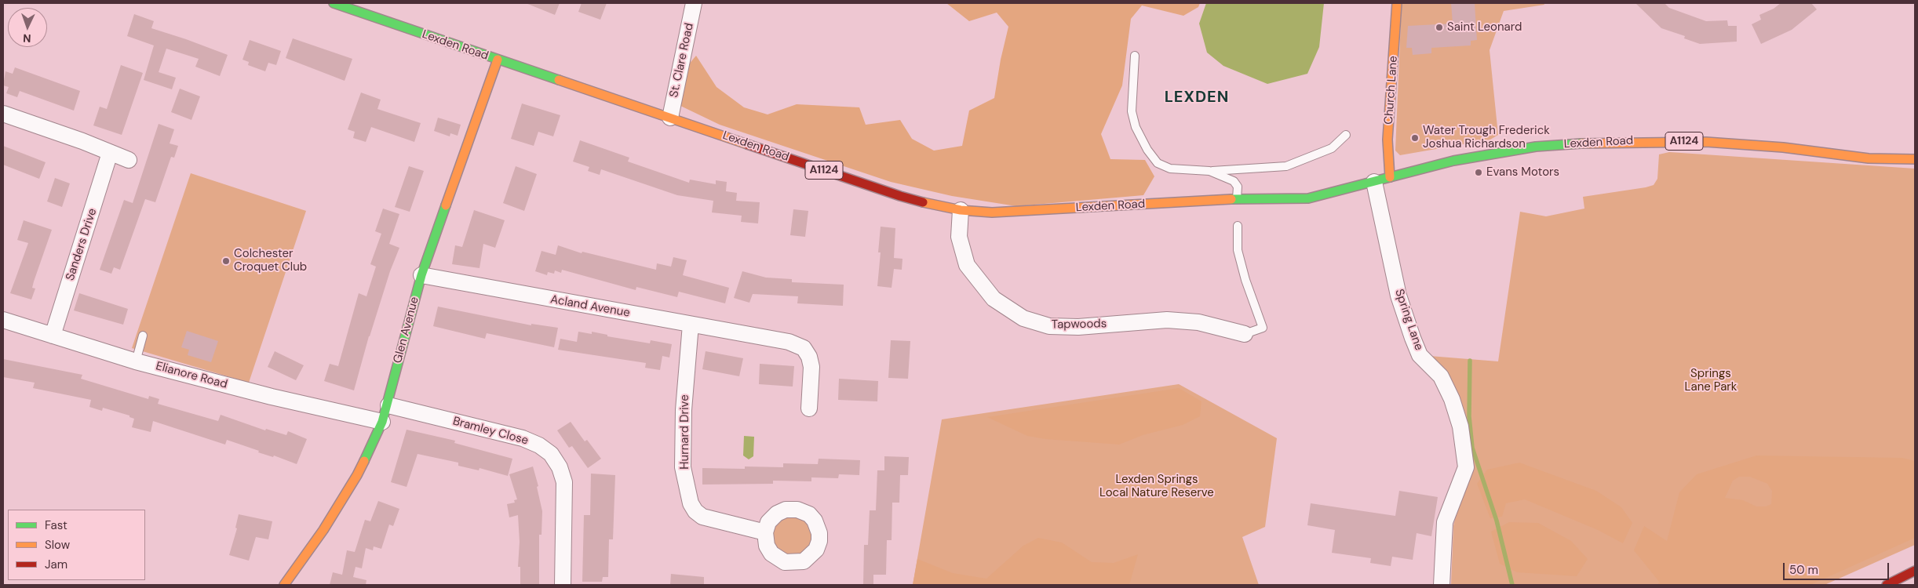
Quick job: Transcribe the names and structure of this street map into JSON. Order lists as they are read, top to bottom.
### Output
{
  "streets": {
    "main road": [
      "Lexden Road",
      "Church Lane",
      "A1124",
      "Glen Avenue"
    ],
    "street": [
      "St. Clare Road",
      "Sanders Drive",
      "Acland Avenue",
      "Spring Lane",
      "Tapwoods",
      "Elianore Road",
      "Bramley Close",
      "Hurnard Drive"
    ]
  },
  "crossings": [
    ["Lexden Road", "St. Clare Road"],
    ["Lexden Road", "Church Lane"],
    ["Lexden Road", "Spring Lane"],
    ["Lexden Road", "Tapwoods"],
    ["Lexden Road", "Glen Avenue"],
    ["Sanders Drive", "Elianore Road"],
    ["Acland Avenue", "Glen Avenue"],
    ["Acland Avenue", "Hurnard Drive"],
    ["Glen Avenue", "Elianore Road"],
    ["Glen Avenue", "Bramley Close"]
  ],
  "districts": ["LEXDEN"],
  "parks": ["Springs Lane Park", "Lexden Springs Local Nature Reserve"],
  "places": [
    "Saint Leonard",
    "Water Trough Frederick Joshua Richardson",
    "Evans Motors",
    "Colchester Croquet Club"
  ],
  "legend": ["Fast", "Slow", "Jam"],
  "scale_bar": "50 m",
  "north": "bottom"
}
